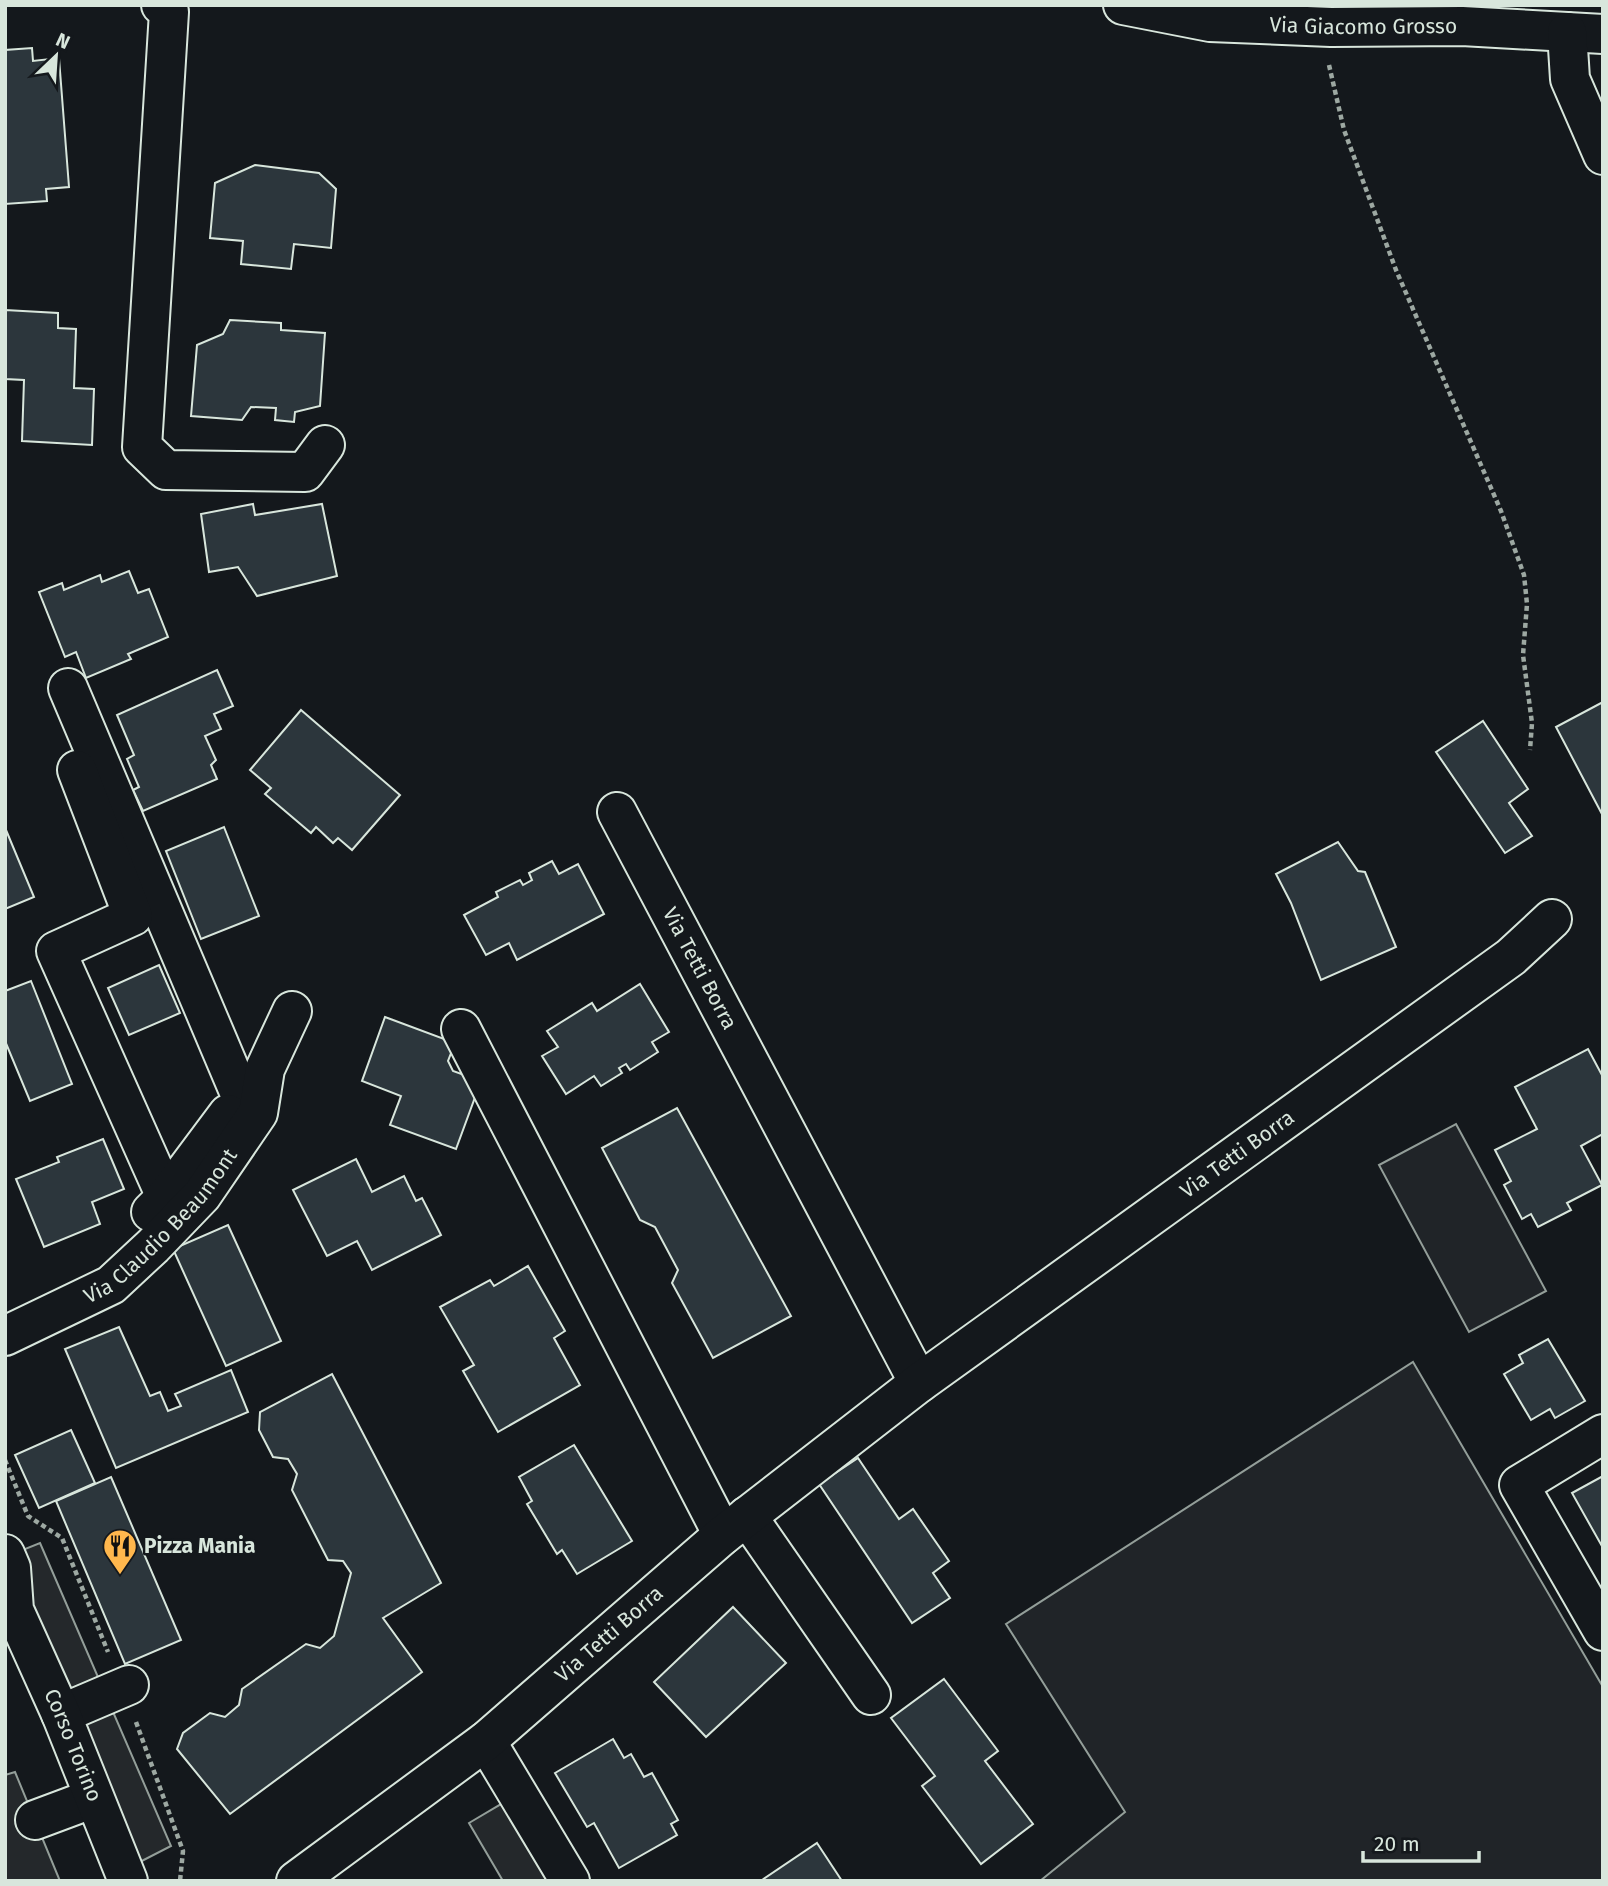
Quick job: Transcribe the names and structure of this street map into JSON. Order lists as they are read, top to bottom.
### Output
{
  "streets": {
    "street": [
      "Via Giacomo Grosso",
      "Via Tetti Borra",
      "Via Claudio Beaumont",
      "Corso Torino"
    ]
  },
  "places": {
    "restaurant": ["Pizza Mania"]
  },
  "scale_bar": "20 m",
  "north": "top right"
}
